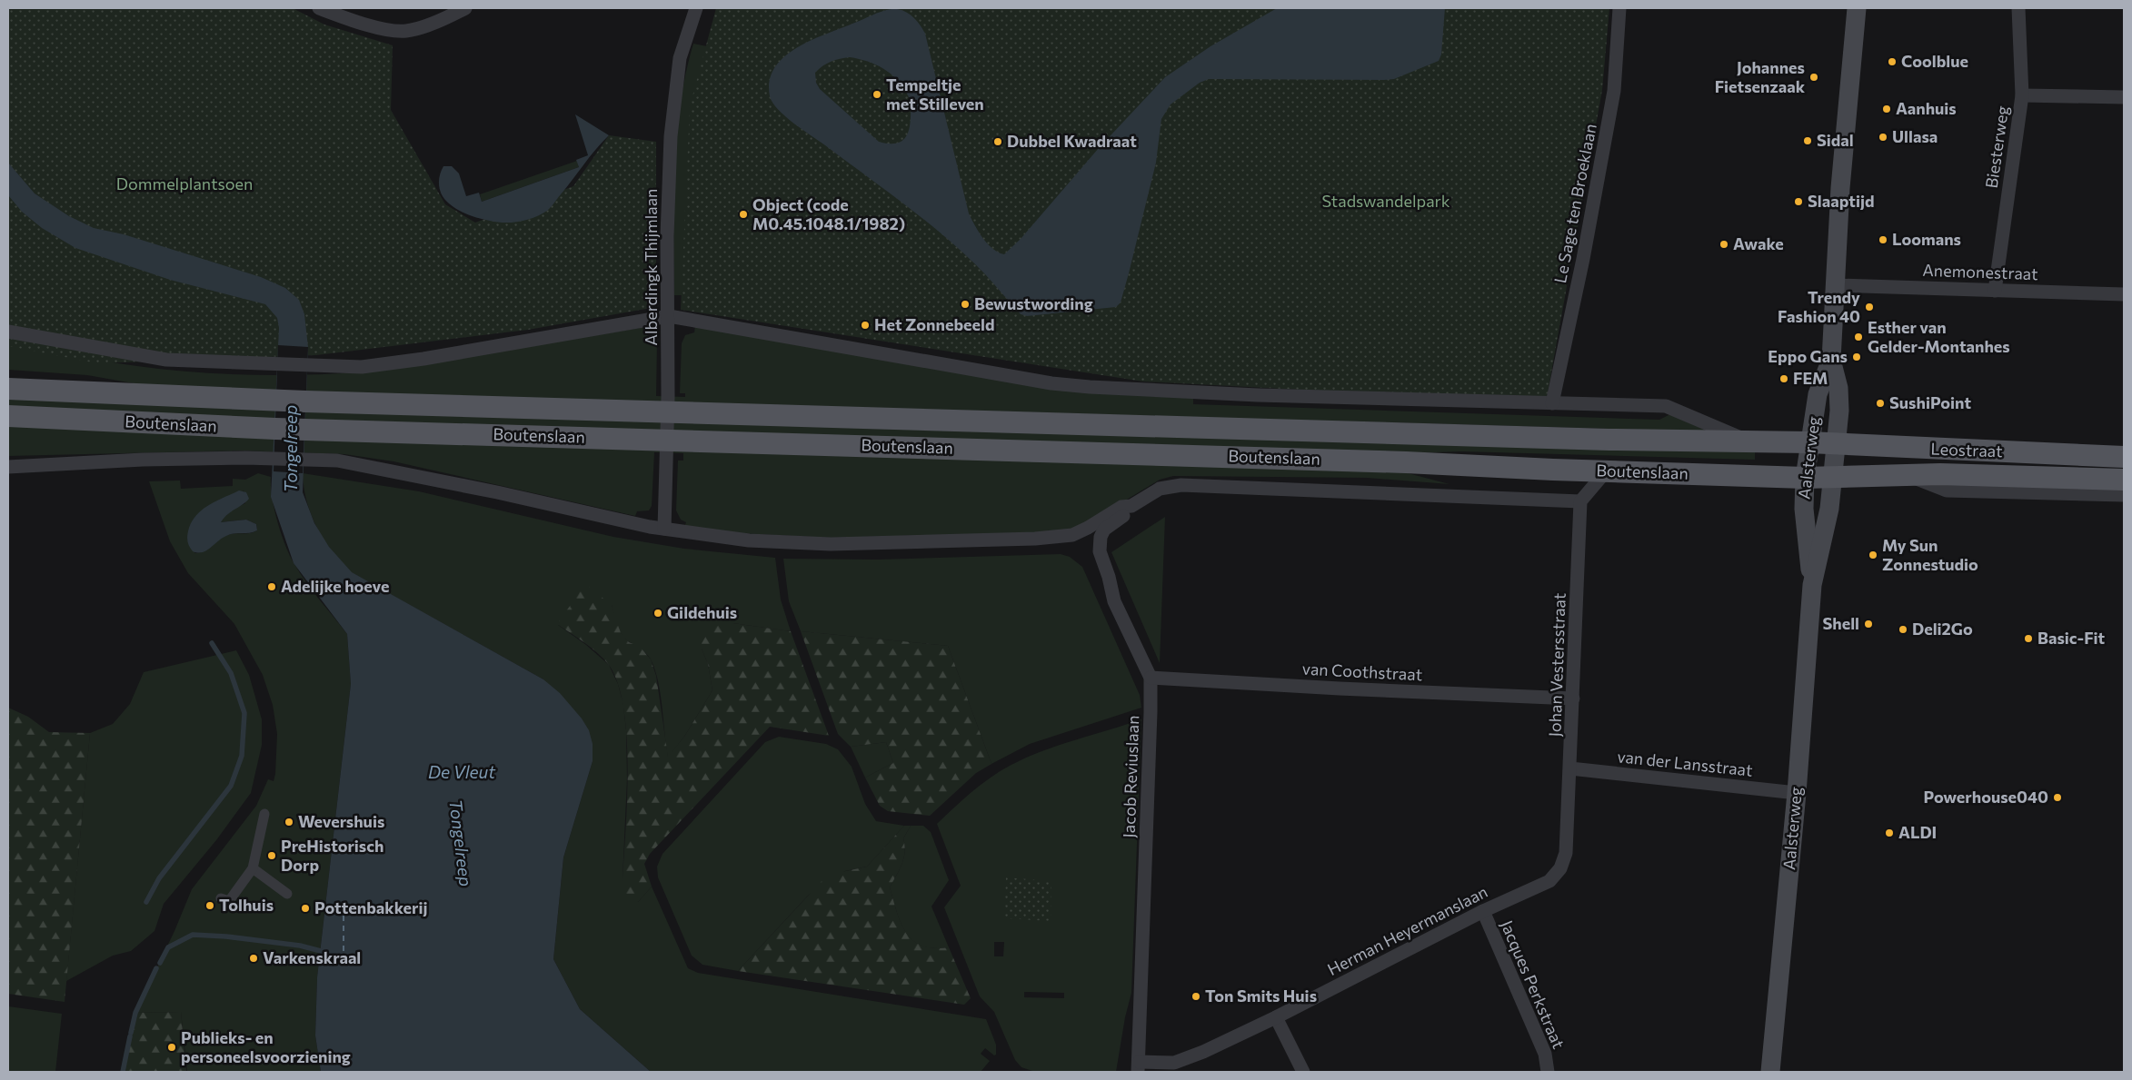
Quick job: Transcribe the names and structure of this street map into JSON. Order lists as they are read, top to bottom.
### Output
{
  "streets": {
    "main road": ["Boutenslaan", "Leostraat", "Aalsterweg"],
    "street": [
      "Biesterweg",
      "Le Sage ten Broeklaan",
      "Alberdingk Thijmlaan",
      "Anemonestraat",
      "Johan Vestersstraat",
      "van Coothstraat",
      "van der Lansstraat",
      "Jacob Reviuslaan",
      "Herman Heyermanslaan",
      "Jacques Perkstraat"
    ]
  },
  "crossings": [
    ["Biesterweg", "Anemonestraat"],
    ["Le Sage ten Broeklaan", "Boutenslaan"],
    ["Alberdingk Thijmlaan", "Boutenslaan"],
    ["Anemonestraat", "Aalsterweg"],
    ["Boutenslaan", "Leostraat"],
    ["Boutenslaan", "Aalsterweg"],
    ["Boutenslaan", "Johan Vestersstraat"],
    ["Boutenslaan", "Jacob Reviuslaan"],
    ["Leostraat", "Aalsterweg"],
    ["Aalsterweg", "van der Lansstraat"],
    ["Johan Vestersstraat", "van Coothstraat"],
    ["Johan Vestersstraat", "van der Lansstraat"],
    ["Johan Vestersstraat", "Herman Heyermanslaan"],
    ["van Coothstraat", "Jacob Reviuslaan"],
    ["Jacob Reviuslaan", "Herman Heyermanslaan"],
    ["Herman Heyermanslaan", "Jacques Perkstraat"]
  ],
  "water": ["Tongelreep", "De Vleut"],
  "parks": ["Dommelplantsoen", "Stadswandelpark"],
  "places": [
    "Coolblue",
    "Johannes Fietsenzaak",
    "Tempeltje met Stilleven",
    "Aanhuis",
    "Ullasa",
    "Sidal",
    "Dubbel Kwadraat",
    "Slaaptijd",
    "Object (code M0.45.1048.1/1982)",
    "Loomans",
    "Awake",
    "Bewustwording",
    "Trendy Fashion 40",
    "Het Zonnebeeld",
    "Esther van Gelder-Montanhes",
    "Eppo Gans",
    "FEM",
    "SushiPoint",
    "My Sun Zonnestudio",
    "Adelijke hoeve",
    "Gildehuis",
    "Shell",
    "Deli2Go",
    "Basic-Fit",
    "Powerhouse040",
    "Wevershuis",
    "ALDI",
    "PreHistorisch Dorp",
    "Tolhuis",
    "Pottenbakkerij",
    "Varkenskraal",
    "Ton Smits Huis",
    "Publieks- en personeelsvoorziening"
  ]
}
